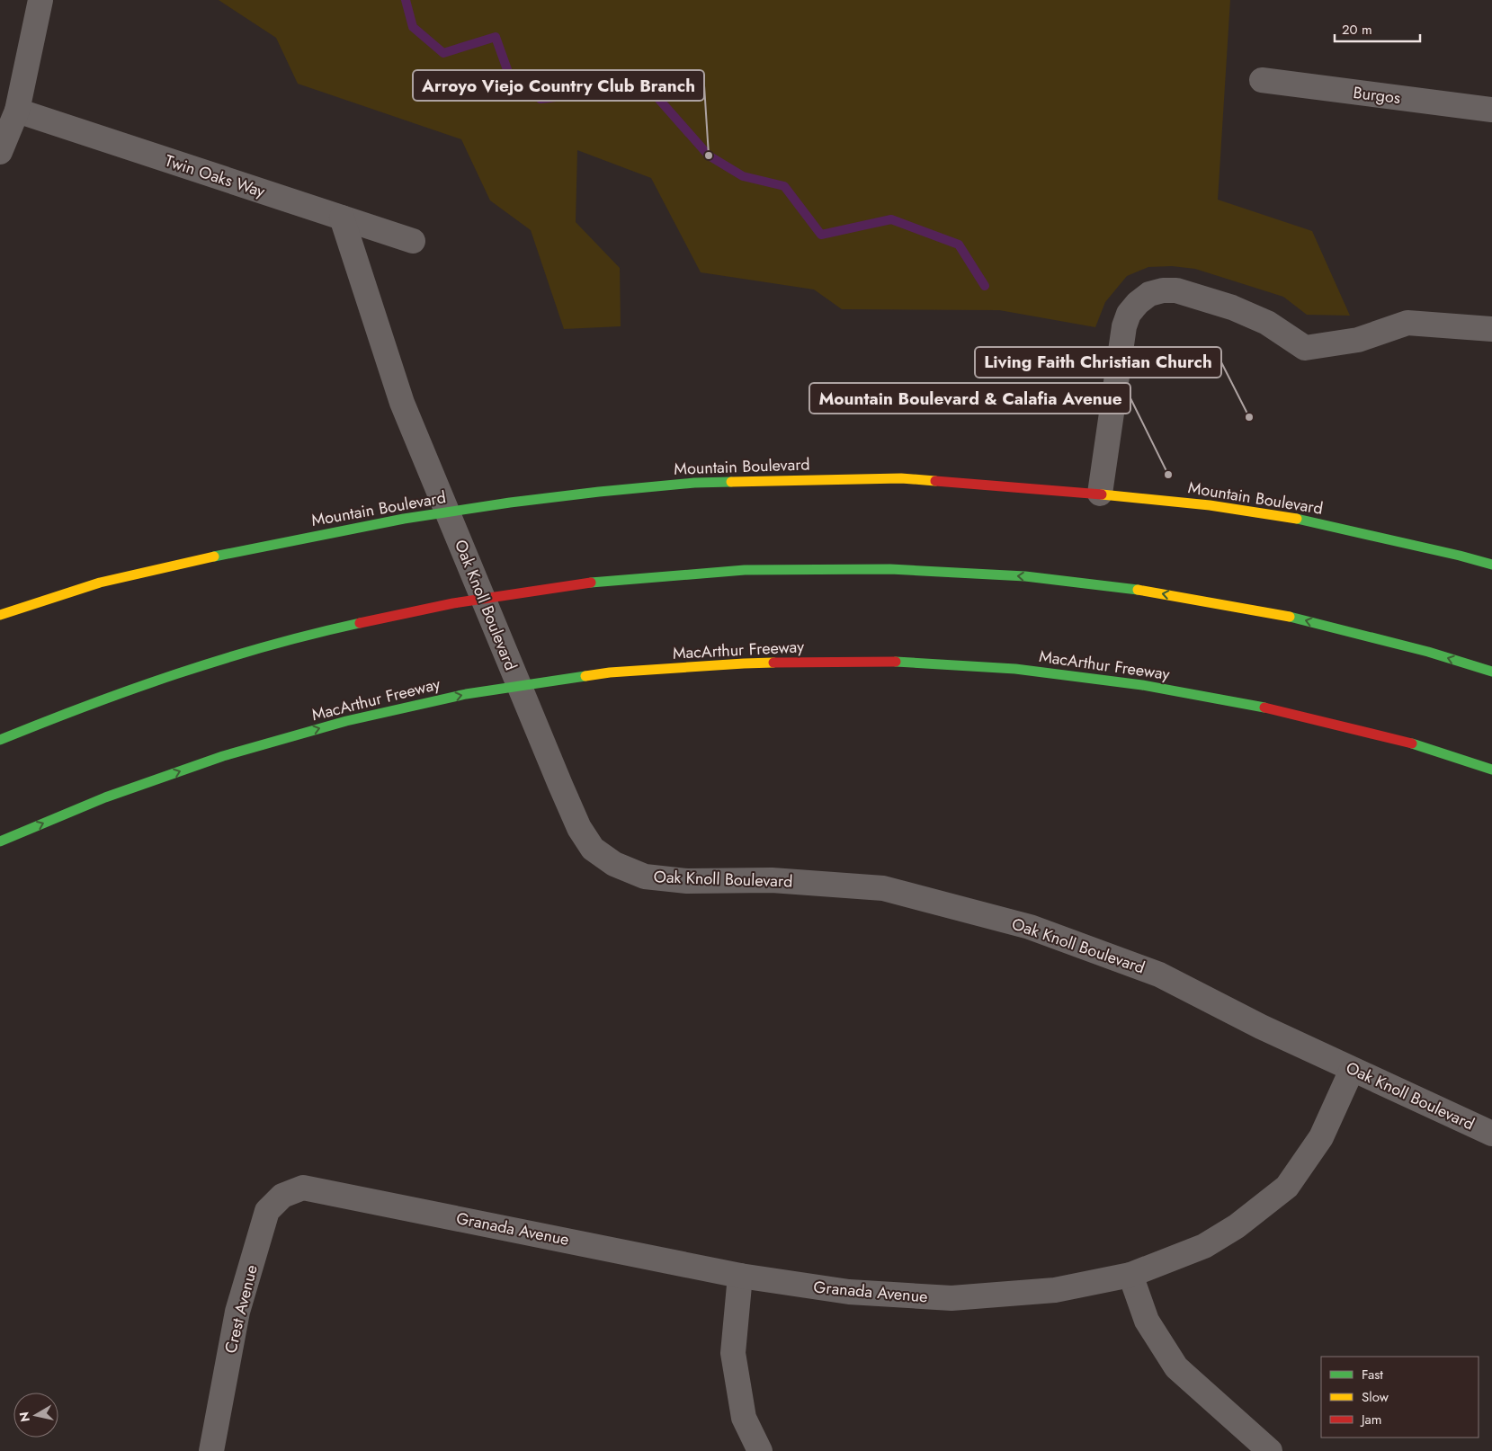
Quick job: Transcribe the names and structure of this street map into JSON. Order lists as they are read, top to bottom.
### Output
{
  "streets": {
    "main road": ["Mountain Boulevard", "MacArthur Freeway"],
    "street": [
      "Burgos",
      "Twin Oaks Way",
      "Oak Knoll Boulevard",
      "Granada Avenue",
      "Crest Avenue"
    ]
  },
  "crossings": [
    ["Twin Oaks Way", "Oak Knoll Boulevard"],
    ["Oak Knoll Boulevard", "Granada Avenue"],
    ["Granada Avenue", "Crest Avenue"]
  ],
  "one_way": ["MacArthur Freeway"],
  "places": ["Arroyo Viejo Country Club Branch", "Living Faith Christian Church", "Mountain Boulevard & Calafia Avenue"],
  "legend": ["Fast", "Slow", "Jam"],
  "scale_bar": "20 m",
  "north": "left"
}
